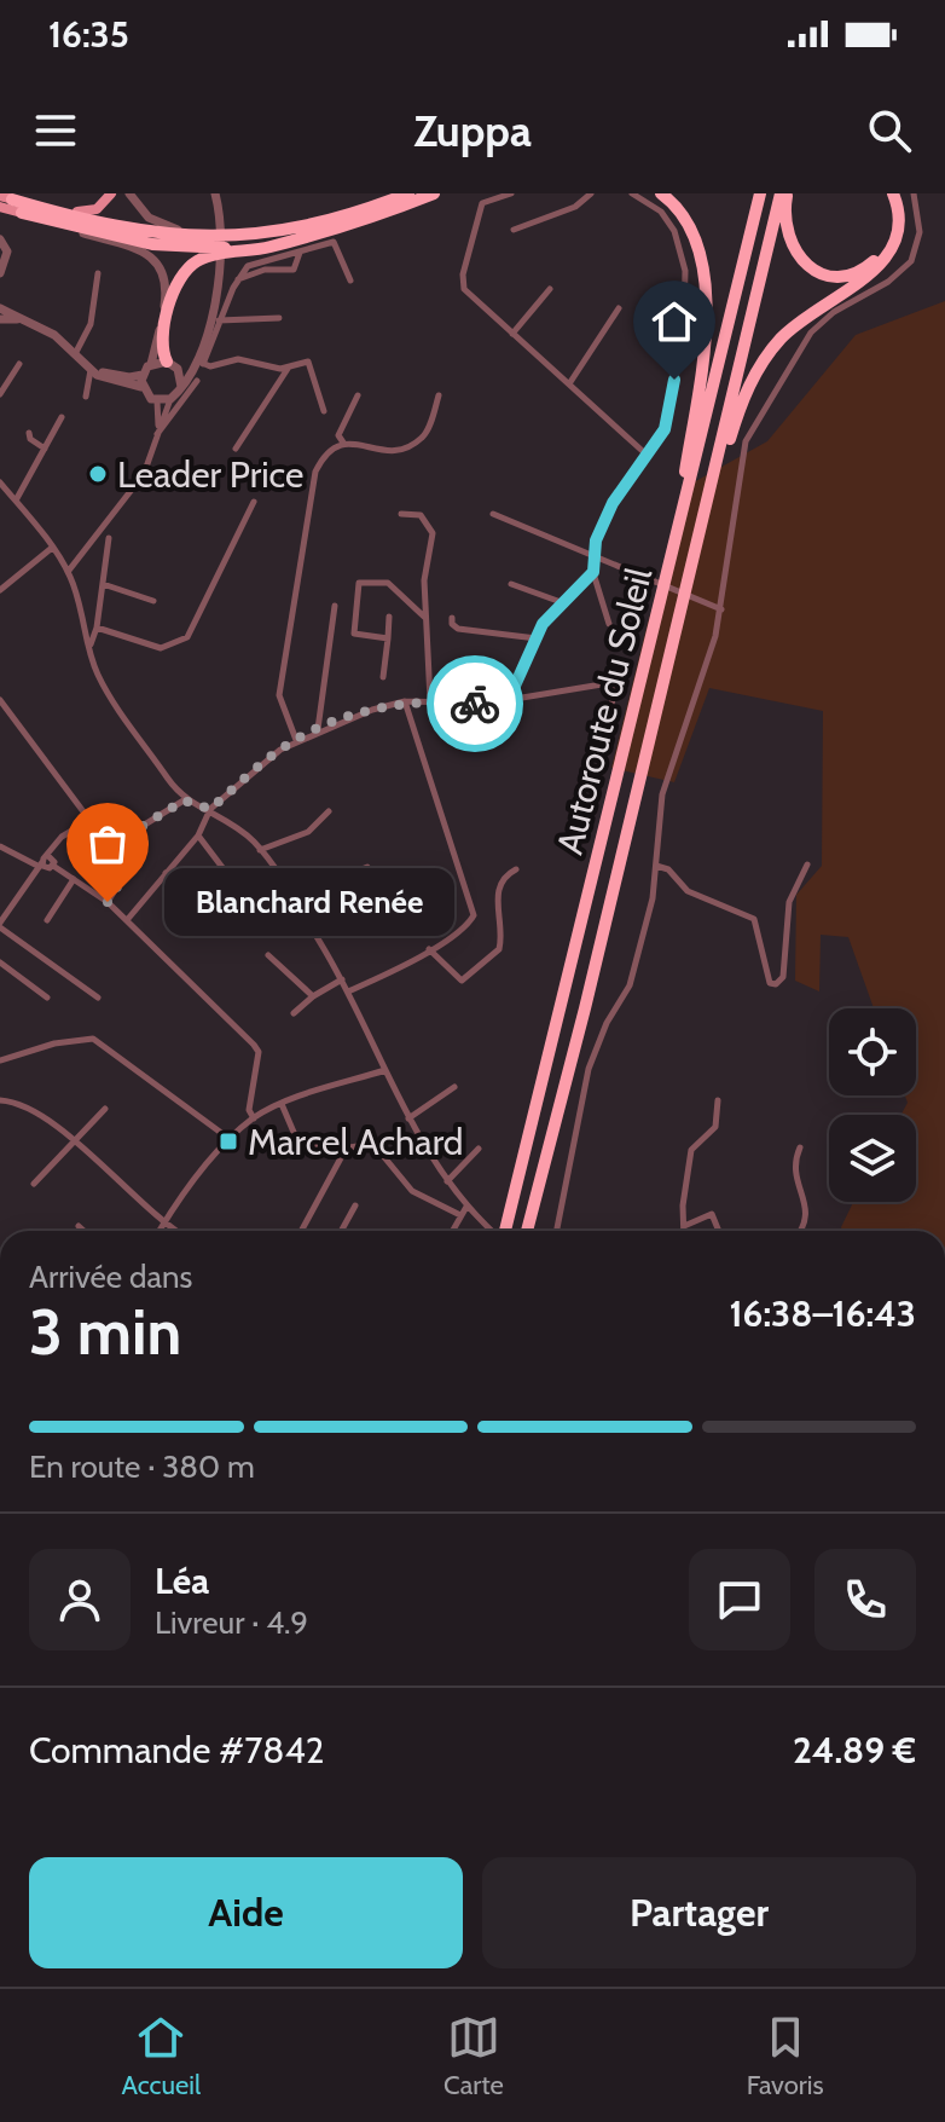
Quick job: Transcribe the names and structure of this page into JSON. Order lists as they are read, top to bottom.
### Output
{
  "streets": {
    "highway": ["Autoroute du Soleil"]
  },
  "places": {
    "other": ["Leader Price", "Blanchard Renée"],
    "transit": ["Marcel Achard"]
  },
  "page": {
    "status": "16:35",
    "header": "Zuppa",
    "bubble": "Blanchard Renée",
    "heading": ["3 min", "Arrivée dans", "16:38–16:43"],
    "panel": [
      "Léa",
      "Livreur · 4.9",
      "Commande #7842",
      "24.89 €"
    ],
    "bar": "En route · 380 m",
    "buttons": ["Aide", "Partager"],
    "tabs": ["Accueil", "Carte", "Favoris"]
  }
}
